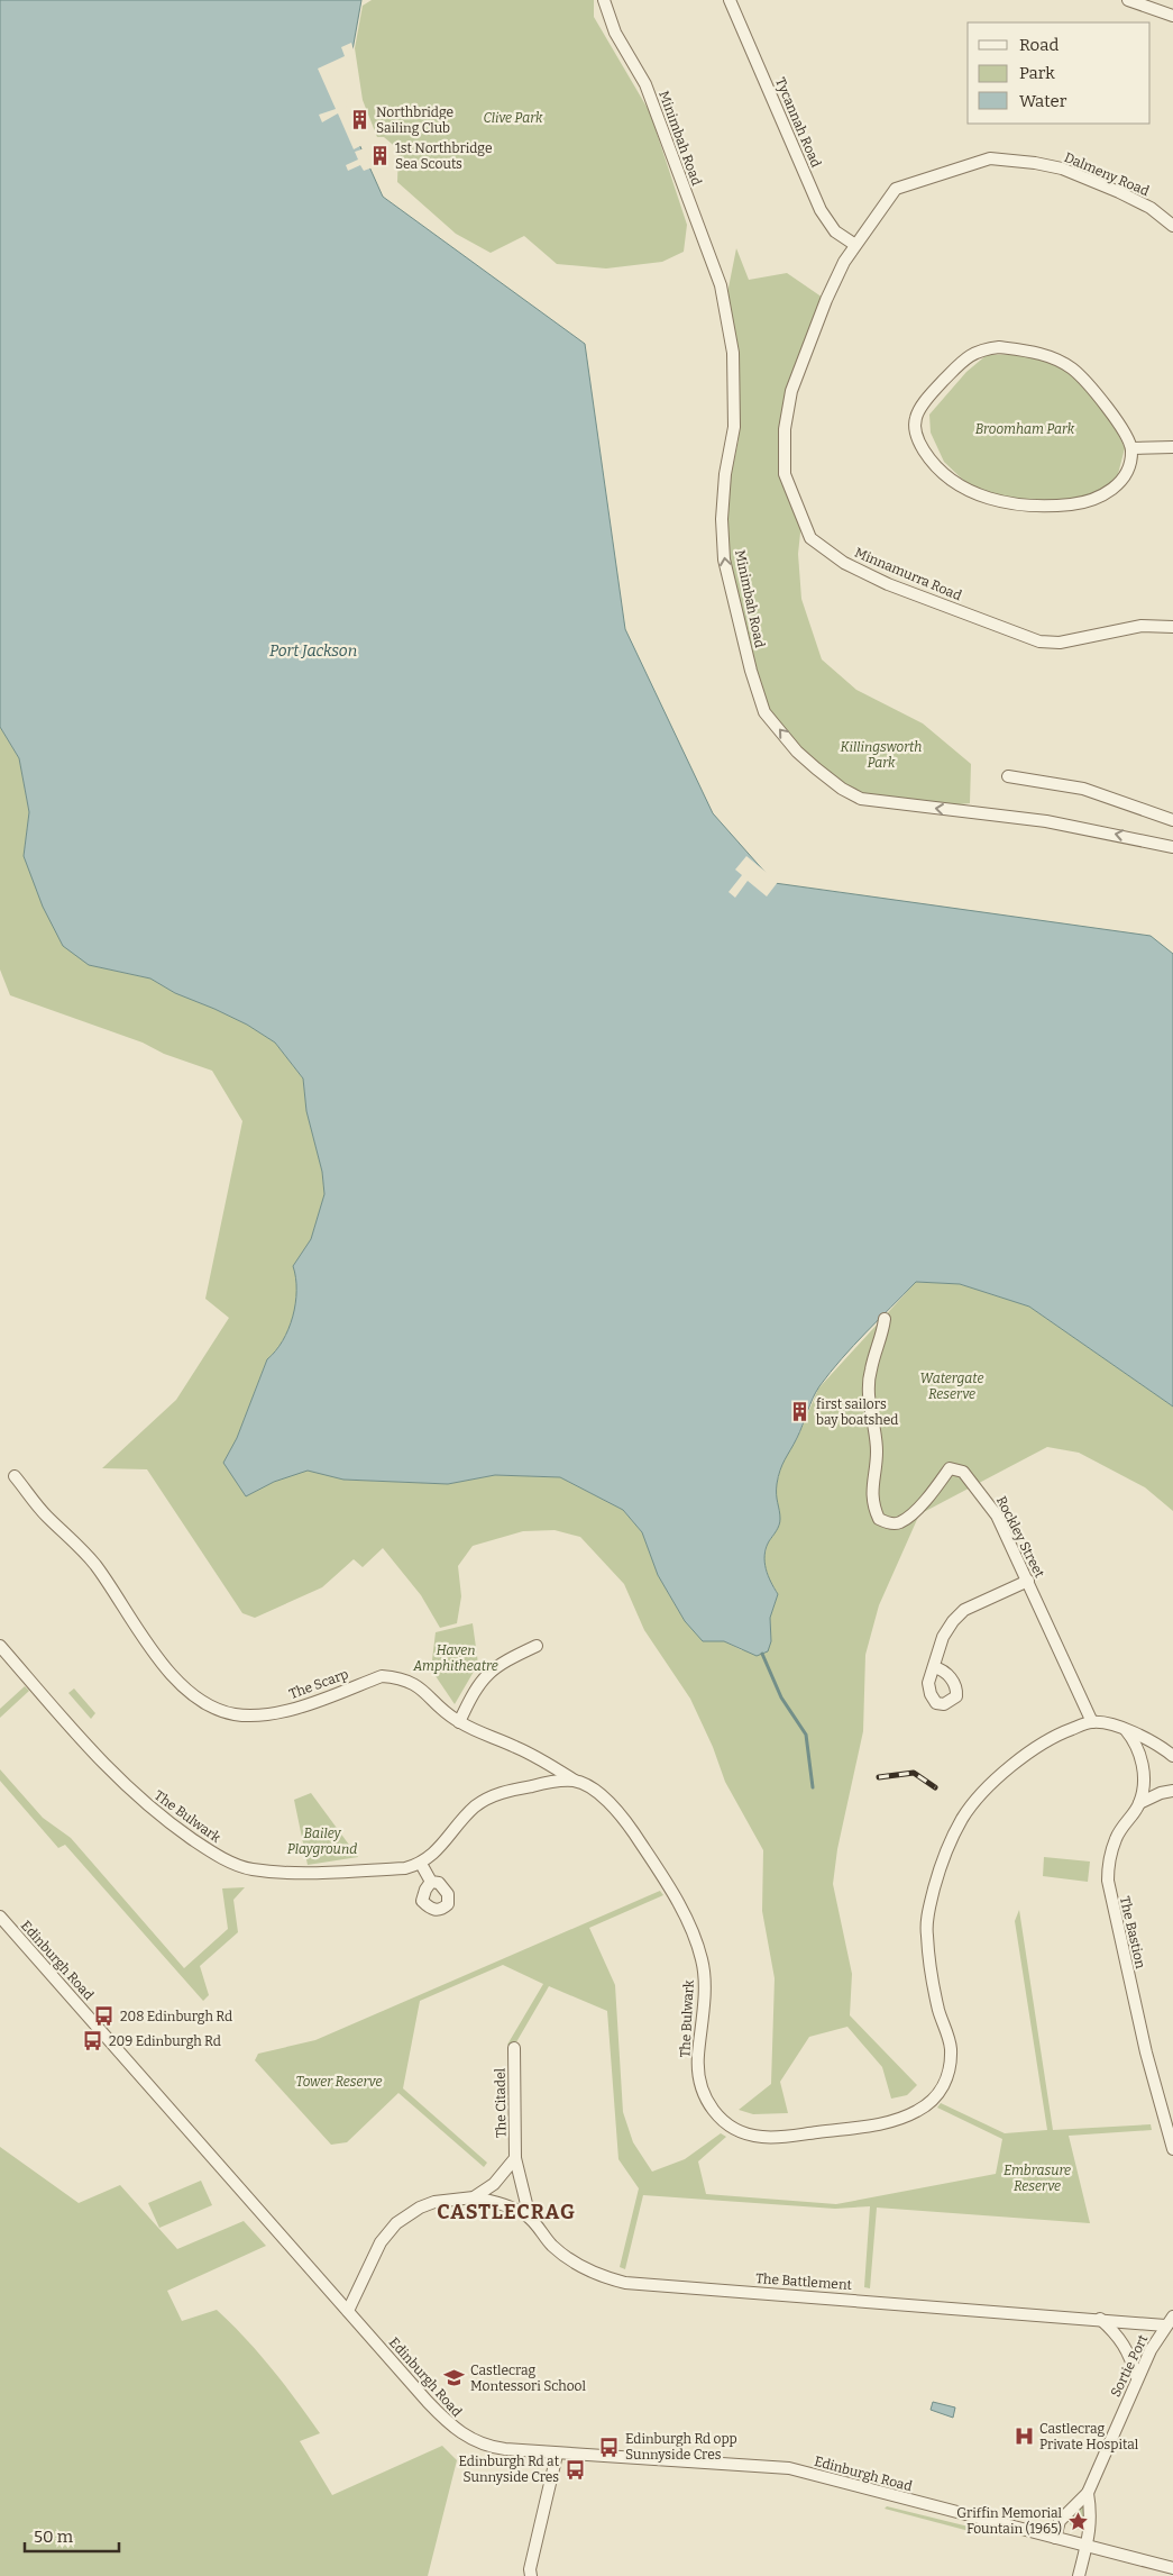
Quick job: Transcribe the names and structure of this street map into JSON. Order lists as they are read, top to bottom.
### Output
{
  "streets": {
    "street": [
      "Tycannah Road",
      "Minimbah Road",
      "Dalmeny Road",
      "Minnamurra Road",
      "Rockley Street",
      "The Scarp",
      "The Bulwark",
      "The Bastion",
      "Edinburgh Road",
      "The Citadel",
      "The Battlement",
      "Sortie Port"
    ]
  },
  "crossings": [
    ["Tycannah Road", "Dalmeny Road"],
    ["Tycannah Road", "Minnamurra Road"],
    ["Dalmeny Road", "Minnamurra Road"],
    ["Rockley Street", "The Bulwark"],
    ["The Scarp", "The Bulwark"],
    ["Edinburgh Road", "Sortie Port"],
    ["The Citadel", "The Battlement"],
    ["The Battlement", "Sortie Port"]
  ],
  "one_way": ["Minimbah Road"],
  "districts": ["CASTLECRAG"],
  "water": ["Port Jackson"],
  "parks": [
    "Clive Park",
    "Broomham Park",
    "Killingsworth Park",
    "Watergate Reserve",
    "Haven Amphitheatre",
    "Bailey Playground",
    "Tower Reserve",
    "Embrasure Reserve"
  ],
  "places": {
    "building": ["Northbridge Sailing Club", "1st Northbridge Sea Scouts", "first sailors bay boatshed"],
    "bus stop": [
      "208 Edinburgh Rd",
      "209 Edinburgh Rd",
      "Edinburgh Rd opp Sunnyside Cres",
      "Edinburgh Rd at Sunnyside Cres"
    ],
    "school or university": ["Castlecrag Montessori School"],
    "hospital": ["Castlecrag Private Hospital"],
    "place": ["Griffin Memorial Fountain (1965)"]
  },
  "legend": ["Road", "Park", "Water"],
  "scale_bar": "50 m"
}
